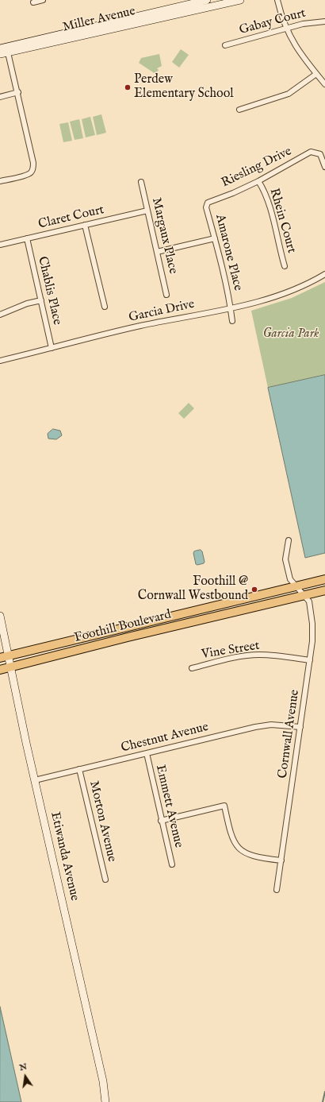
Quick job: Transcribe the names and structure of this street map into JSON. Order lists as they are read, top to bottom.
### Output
{
  "streets": {
    "main road": ["Miller Avenue", "Foothill Boulevard", "Etiwanda Avenue"],
    "street": [
      "Gabay Court",
      "Riesling Drive",
      "Claret Court",
      "Rhein Court",
      "Margaux Place",
      "Amarone Place",
      "Chablis Place",
      "Garcia Drive",
      "Vine Street",
      "Cornwall Avenue",
      "Chestnut Avenue",
      "Emmett Avenue",
      "Morton Avenue"
    ]
  },
  "crossings": [
    ["Riesling Drive", "Rhein Court"],
    ["Riesling Drive", "Amarone Place"],
    ["Claret Court", "Margaux Place"],
    ["Claret Court", "Chablis Place"],
    ["Amarone Place", "Garcia Drive"],
    ["Chablis Place", "Garcia Drive"],
    ["Foothill Boulevard", "Cornwall Avenue"],
    ["Foothill Boulevard", "Etiwanda Avenue"],
    ["Vine Street", "Cornwall Avenue"],
    ["Cornwall Avenue", "Chestnut Avenue"],
    ["Chestnut Avenue", "Emmett Avenue"],
    ["Chestnut Avenue", "Morton Avenue"],
    ["Chestnut Avenue", "Etiwanda Avenue"]
  ],
  "parks": ["Garcia Park"],
  "places": ["Perdew Elementary School", "Foothill @ Cornwall Westbound"],
  "north": "top"
}
